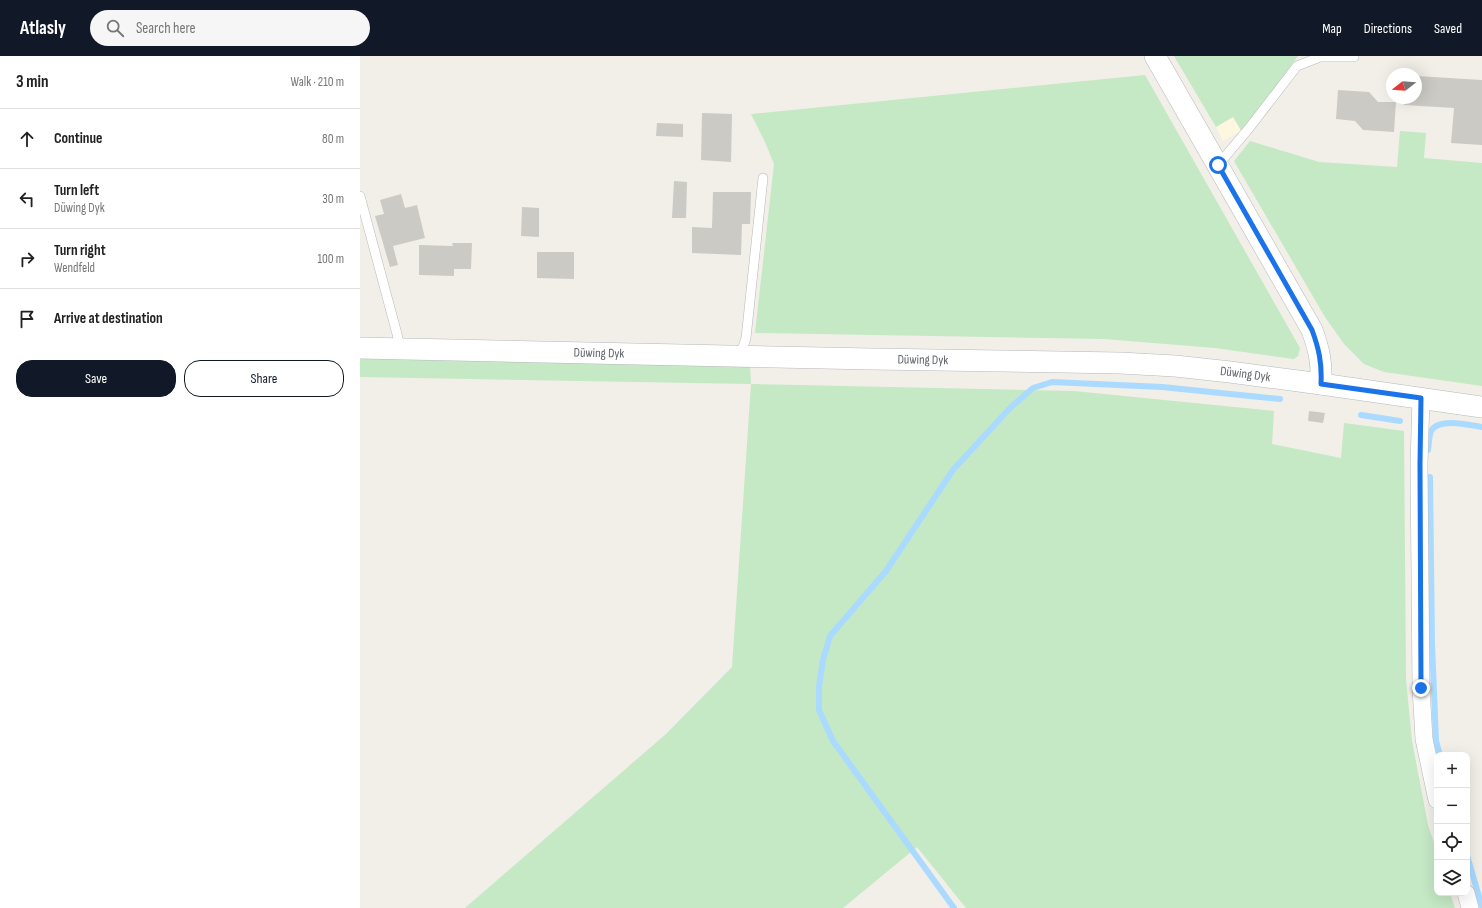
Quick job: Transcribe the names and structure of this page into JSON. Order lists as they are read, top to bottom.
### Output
{
  "streets": {
    "street": ["Düwing Dyk"]
  },
  "north": "left",
  "page": {
    "header": "Atlasly",
    "search": "Search here",
    "nav": ["Map", "Directions", "Saved"],
    "heading": ["3 min", "Walk · 210 m"],
    "list": [
      ["Continue", "80 m"],
      ["Turn left", "Düwing Dyk", "30 m"],
      ["Turn right", "Wendfeld", "100 m"],
      "Arrive at destination"
    ],
    "buttons": ["Save", "Share"],
    "map_buttons": ["+", "−"]
  }
}
